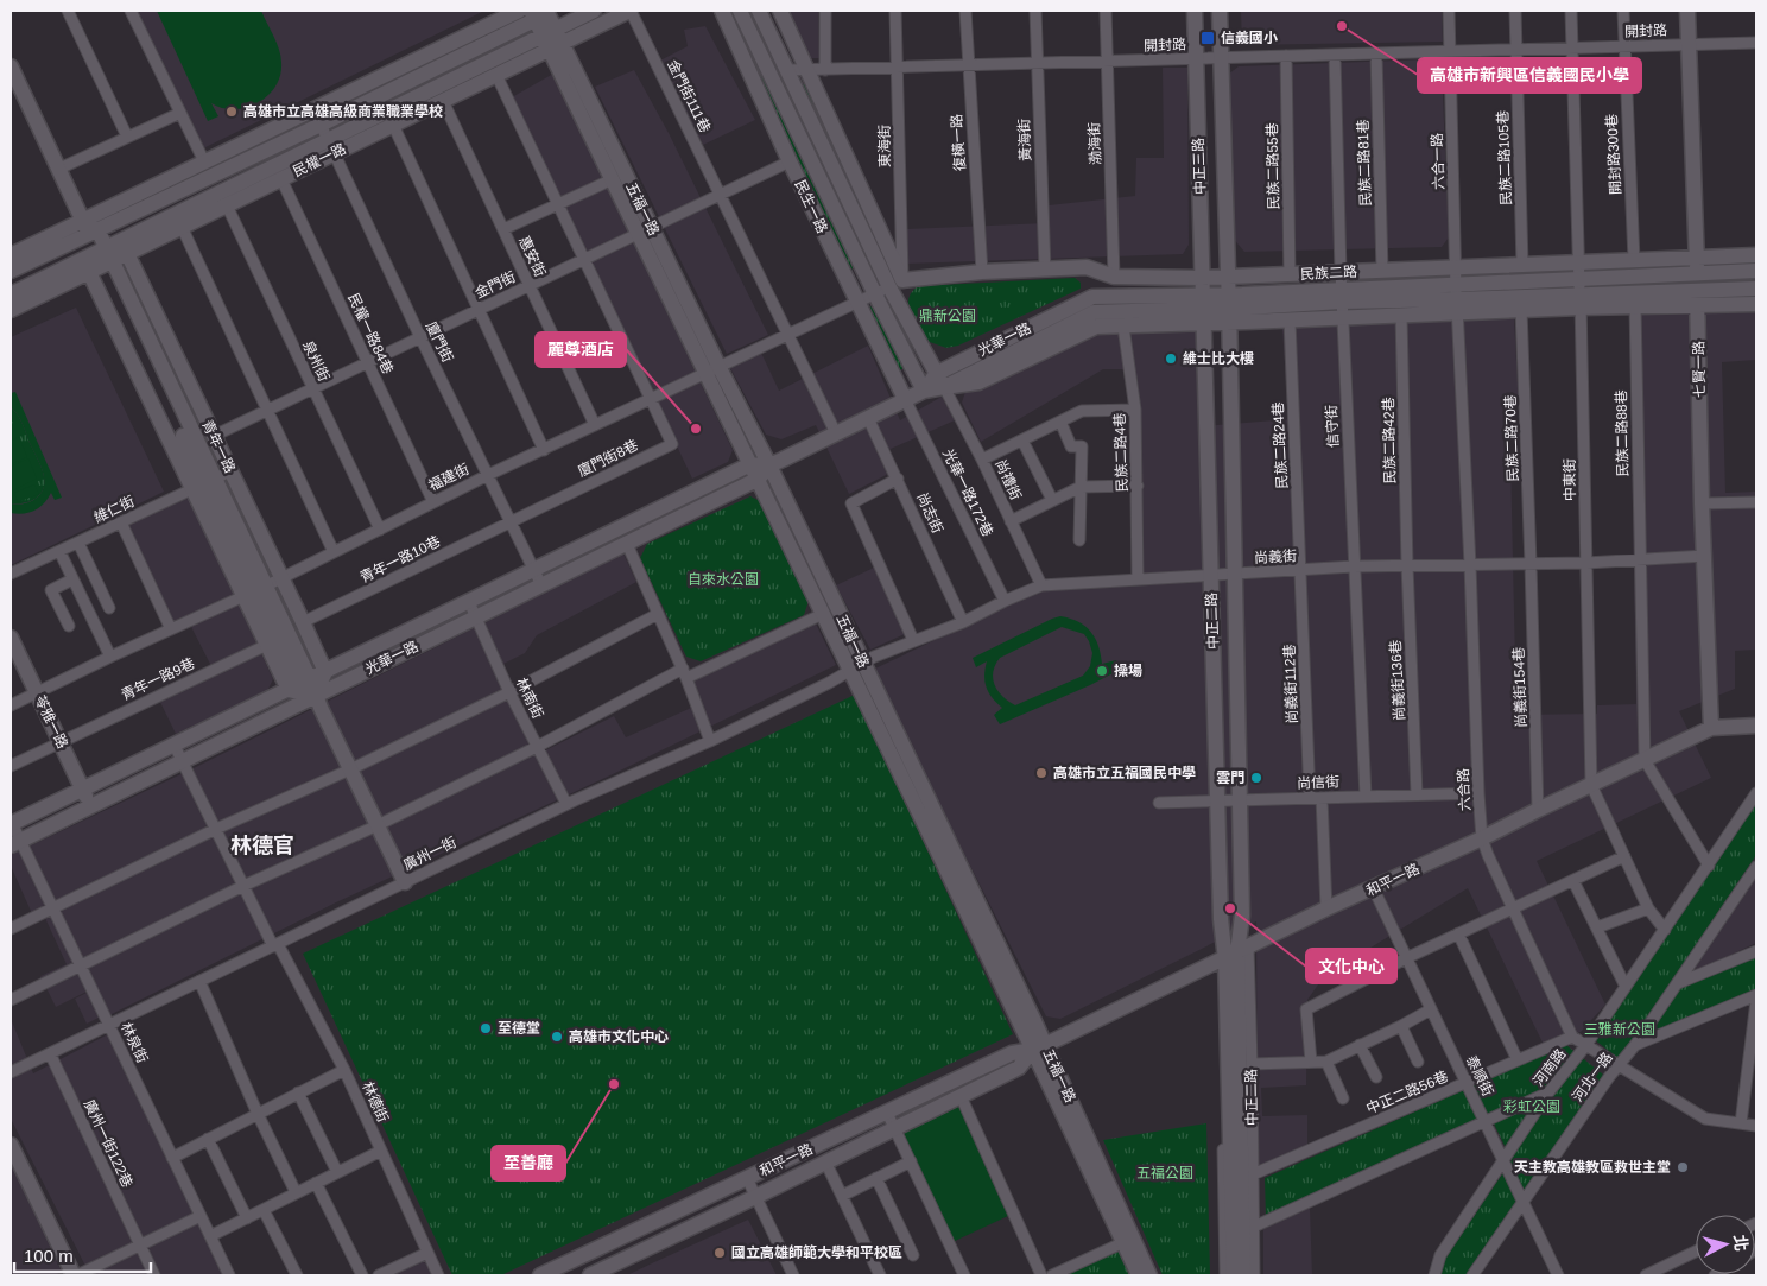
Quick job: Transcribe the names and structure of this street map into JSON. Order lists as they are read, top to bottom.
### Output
{
  "streets": {
    "street": [
      "開封路",
      "金門街111巷",
      "黃海街",
      "復橫一路",
      "渤海街",
      "東海街",
      "開封路300巷",
      "民族二路105巷",
      "民權一路",
      "六合一路",
      "民族二路81巷",
      "中正三路",
      "民族二路55巷",
      "民生一路",
      "五福一路",
      "惠安街",
      "民族二路",
      "金門街",
      "民權一路84巷",
      "光華一路",
      "廈門街",
      "泉州街",
      "七賢一路",
      "信守街",
      "民族二路88巷",
      "民族二路70巷",
      "民族二路42巷",
      "民族二路24巷",
      "青年一路",
      "民族二路4巷",
      "廈門街8巷",
      "福建街",
      "尚禮街",
      "中東街",
      "光華一路172巷",
      "維仁街",
      "尚志街",
      "尚義街",
      "青年一路10巷",
      "中正二路",
      "青年一路9巷",
      "尚義街136巷",
      "尚義街112巷",
      "尚義街154巷",
      "林南街",
      "苓雅一路",
      "尚信街",
      "六合路",
      "廣州一街",
      "和平一路",
      "林泉街",
      "河南路",
      "泰順街",
      "河北一路",
      "中正二路56巷",
      "林德街",
      "廣州一街122巷"
    ]
  },
  "crossings": [
    ["開封路", "黃海街"],
    ["開封路", "復橫一路"],
    ["開封路", "渤海街"],
    ["開封路", "東海街"],
    ["開封路", "開封路300巷"],
    ["開封路", "民族二路105巷"],
    ["開封路", "六合一路"],
    ["開封路", "民族二路81巷"],
    ["開封路", "中正三路"],
    ["開封路", "民族二路55巷"],
    ["開封路", "七賢一路"],
    ["開封路", "信守街"],
    ["開封路", "中東街"],
    ["金門街111巷", "民權一路"],
    ["金門街111巷", "金門街"],
    ["金門街111巷", "光華一路"],
    ["金門街111巷", "福建街"],
    ["黃海街", "民族二路"],
    ["復橫一路", "民族二路"],
    ["渤海街", "民族二路"],
    ["東海街", "民族二路"],
    ["東海街", "福建街"],
    ["開封路300巷", "民族二路"],
    ["民族二路105巷", "民族二路"],
    ["民權一路", "五福一路"],
    ["民權一路", "惠安街"],
    ["民權一路", "民權一路84巷"],
    ["民權一路", "廈門街"],
    ["民權一路", "泉州街"],
    ["民權一路", "青年一路"],
    ["六合一路", "民族二路"],
    ["六合一路", "六合路"],
    ["民族二路81巷", "民族二路"],
    ["中正三路", "民族二路"],
    ["中正三路", "中正二路"],
    ["民族二路55巷", "民族二路"],
    ["民生一路", "金門街"],
    ["民生一路", "光華一路"],
    ["民生一路", "福建街"],
    ["民生一路", "光華一路172巷"],
    ["五福一路", "金門街"],
    ["五福一路", "光華一路"],
    ["五福一路", "福建街"],
    ["五福一路", "尚義街"],
    ["五福一路", "廣州一街"],
    ["五福一路", "和平一路"],
    ["惠安街", "金門街"],
    ["惠安街", "福建街"],
    ["民族二路", "光華一路"],
    ["民族二路", "七賢一路"],
    ["民族二路", "信守街"],
    ["民族二路", "民族二路88巷"],
    ["民族二路", "民族二路70巷"],
    ["民族二路", "民族二路42巷"],
    ["民族二路", "民族二路24巷"],
    ["民族二路", "民族二路4巷"],
    ["民族二路", "福建街"],
    ["民族二路", "中東街"],
    ["民族二路", "中正二路"],
    ["民族二路", "六合路"],
    ["金門街", "民權一路84巷"],
    ["金門街", "廈門街"],
    ["金門街", "泉州街"],
    ["金門街", "青年一路"],
    ["民權一路84巷", "福建街"],
    ["光華一路", "廈門街"],
    ["光華一路", "青年一路"],
    ["光華一路", "尚禮街"],
    ["光華一路", "光華一路172巷"],
    ["光華一路", "尚志街"],
    ["光華一路", "林南街"],
    ["光華一路", "苓雅一路"],
    ["光華一路", "林泉街"],
    ["光華一路", "林德街"],
    ["廈門街", "廈門街8巷"],
    ["廈門街", "福建街"],
    ["廈門街", "青年一路10巷"],
    ["泉州街", "福建街"],
    ["七賢一路", "尚義街"],
    ["七賢一路", "和平一路"],
    ["信守街", "尚義街"],
    ["信守街", "尚信街"],
    ["民族二路88巷", "尚義街"],
    ["民族二路88巷", "和平一路"],
    ["民族二路70巷", "尚義街"],
    ["民族二路70巷", "尚義街154巷"],
    ["民族二路42巷", "尚義街"],
    ["民族二路42巷", "尚義街136巷"],
    ["民族二路24巷", "尚義街"],
    ["民族二路24巷", "尚義街112巷"],
    ["青年一路", "福建街"],
    ["青年一路", "維仁街"],
    ["青年一路", "青年一路10巷"],
    ["青年一路", "青年一路9巷"],
    ["青年一路", "廣州一街"],
    ["民族二路4巷", "尚義街"],
    ["廈門街8巷", "福建街"],
    ["廈門街8巷", "青年一路10巷"],
    ["福建街", "苓雅一路"],
    ["尚禮街", "尚義街"],
    ["中東街", "尚義街"],
    ["中東街", "和平一路"],
    ["中東街", "河南路"],
    ["光華一路172巷", "尚義街"],
    ["尚志街", "尚義街"],
    ["尚義街", "中正二路"],
    ["尚義街", "尚義街136巷"],
    ["尚義街", "尚義街112巷"],
    ["尚義街", "尚義街154巷"],
    ["尚義街", "六合路"],
    ["尚義街", "廣州一街"],
    ["中正二路", "尚信街"],
    ["中正二路", "和平一路"],
    ["中正二路", "中正二路56巷"],
    ["青年一路9巷", "苓雅一路"],
    ["尚義街136巷", "尚信街"],
    ["尚義街112巷", "尚信街"],
    ["尚義街112巷", "和平一路"],
    ["尚義街154巷", "和平一路"],
    ["林南街", "廣州一街"],
    ["尚信街", "六合路"],
    ["六合路", "和平一路"],
    ["六合路", "河南路"],
    ["六合路", "河北一路"],
    ["六合路", "中正二路56巷"],
    ["廣州一街", "林泉街"],
    ["廣州一街", "林德街"],
    ["廣州一街", "廣州一街122巷"],
    ["和平一路", "泰順街"],
    ["河南路", "泰順街"],
    ["泰順街", "河北一路"],
    ["泰順街", "中正二路56巷"]
  ],
  "districts": ["林德官"],
  "parks": [
    "鼎新公園",
    "自來水公園",
    "三雅新公園",
    "彩虹公園",
    "五福公園"
  ],
  "places": {
    "other": [
      "高雄市新興區信義國民小學",
      "高雄市立高雄高級商業職業學校",
      "維士比大樓",
      "麗尊酒店",
      "操場",
      "高雄市立五福國民中學",
      "雲門",
      "文化中心",
      "至德堂",
      "高雄市文化中心",
      "至善廳",
      "天主教高雄教區救世主堂",
      "國立高雄師範大學和平校區"
    ],
    "transit": ["信義國小"]
  },
  "scale_bar": "100 m",
  "north": "right"
}
